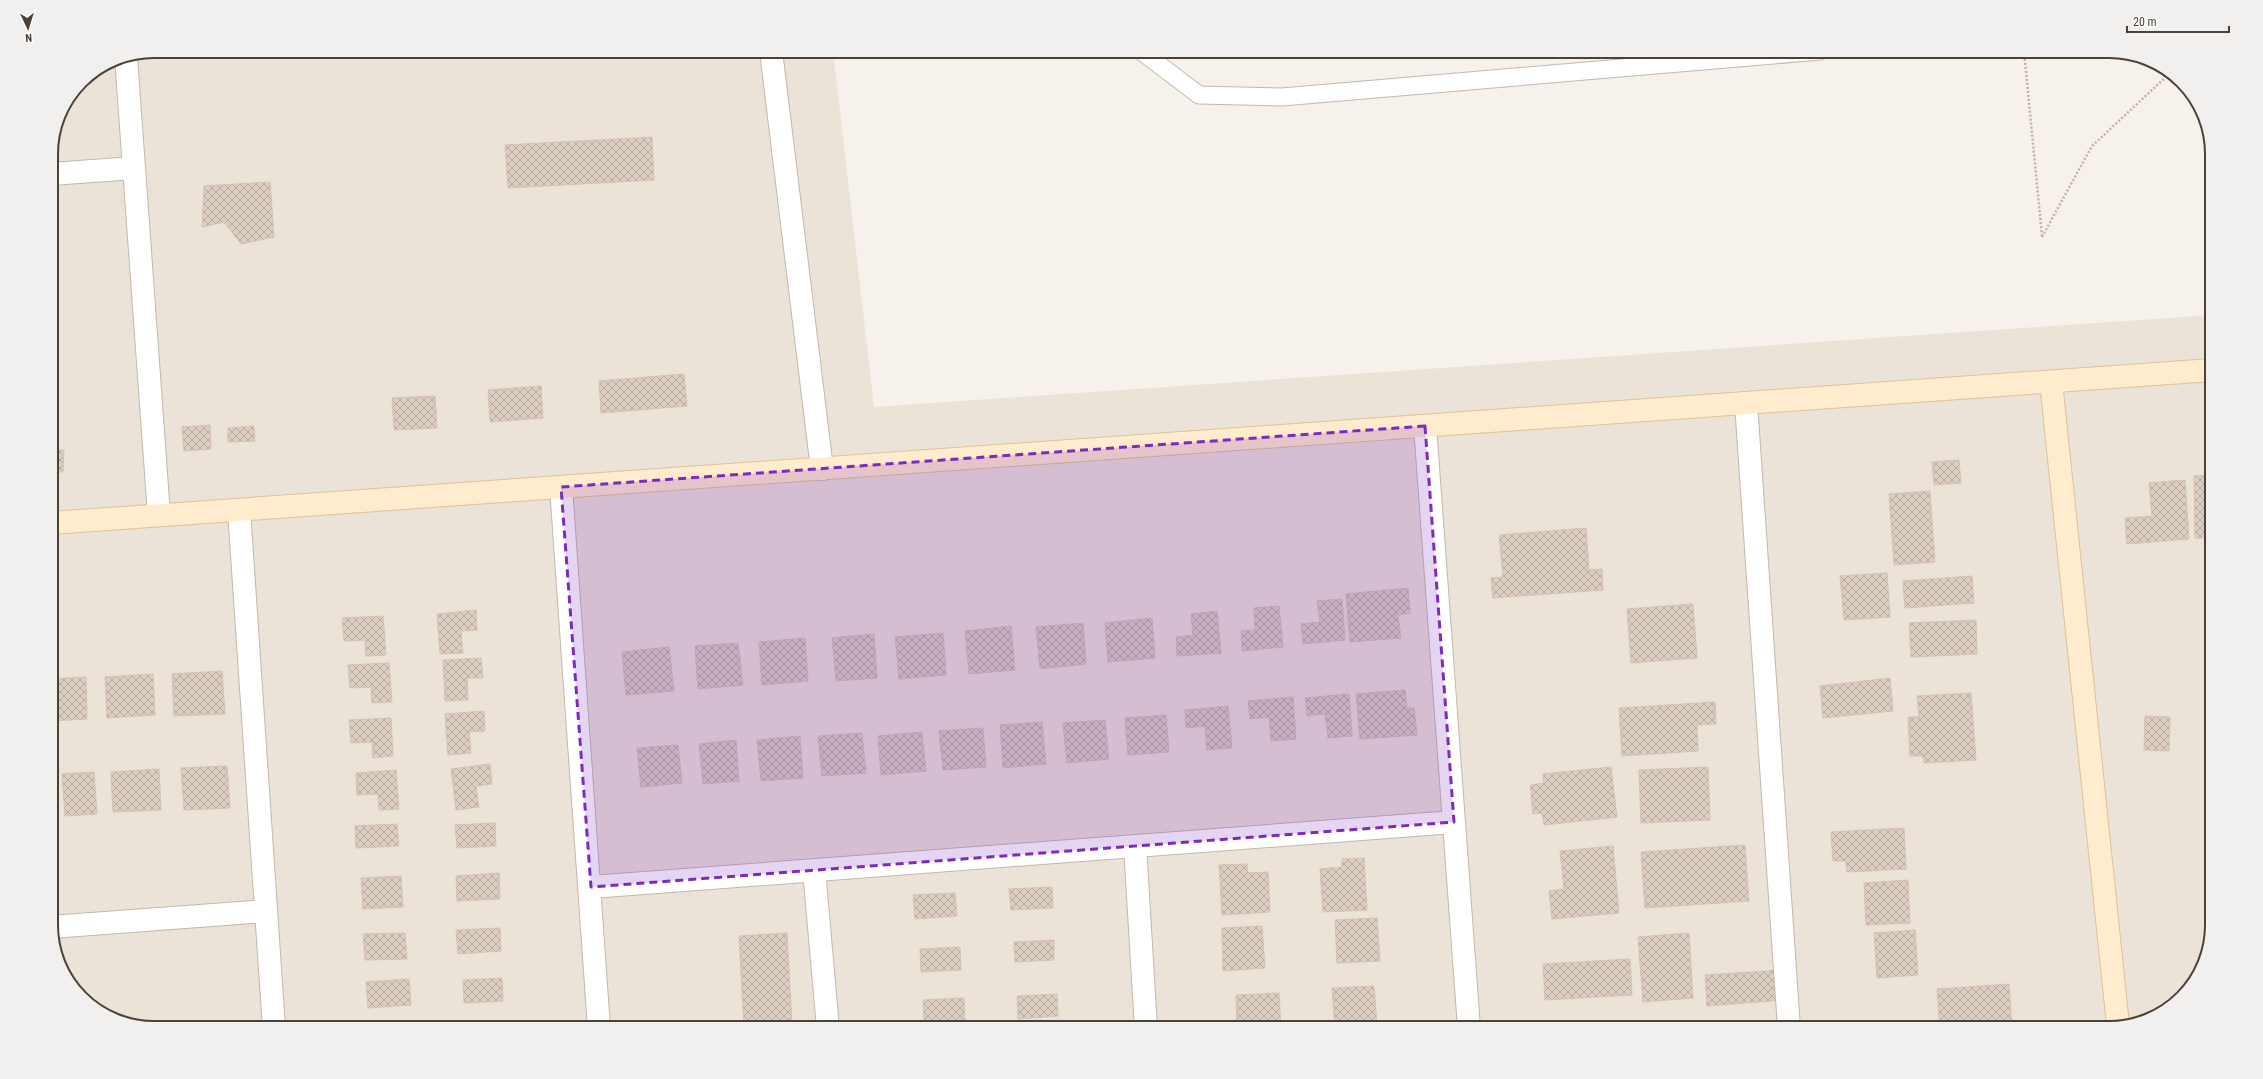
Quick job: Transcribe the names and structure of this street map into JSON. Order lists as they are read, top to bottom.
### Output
{
  "scale_bar": "20 m",
  "north": "bottom"
}
